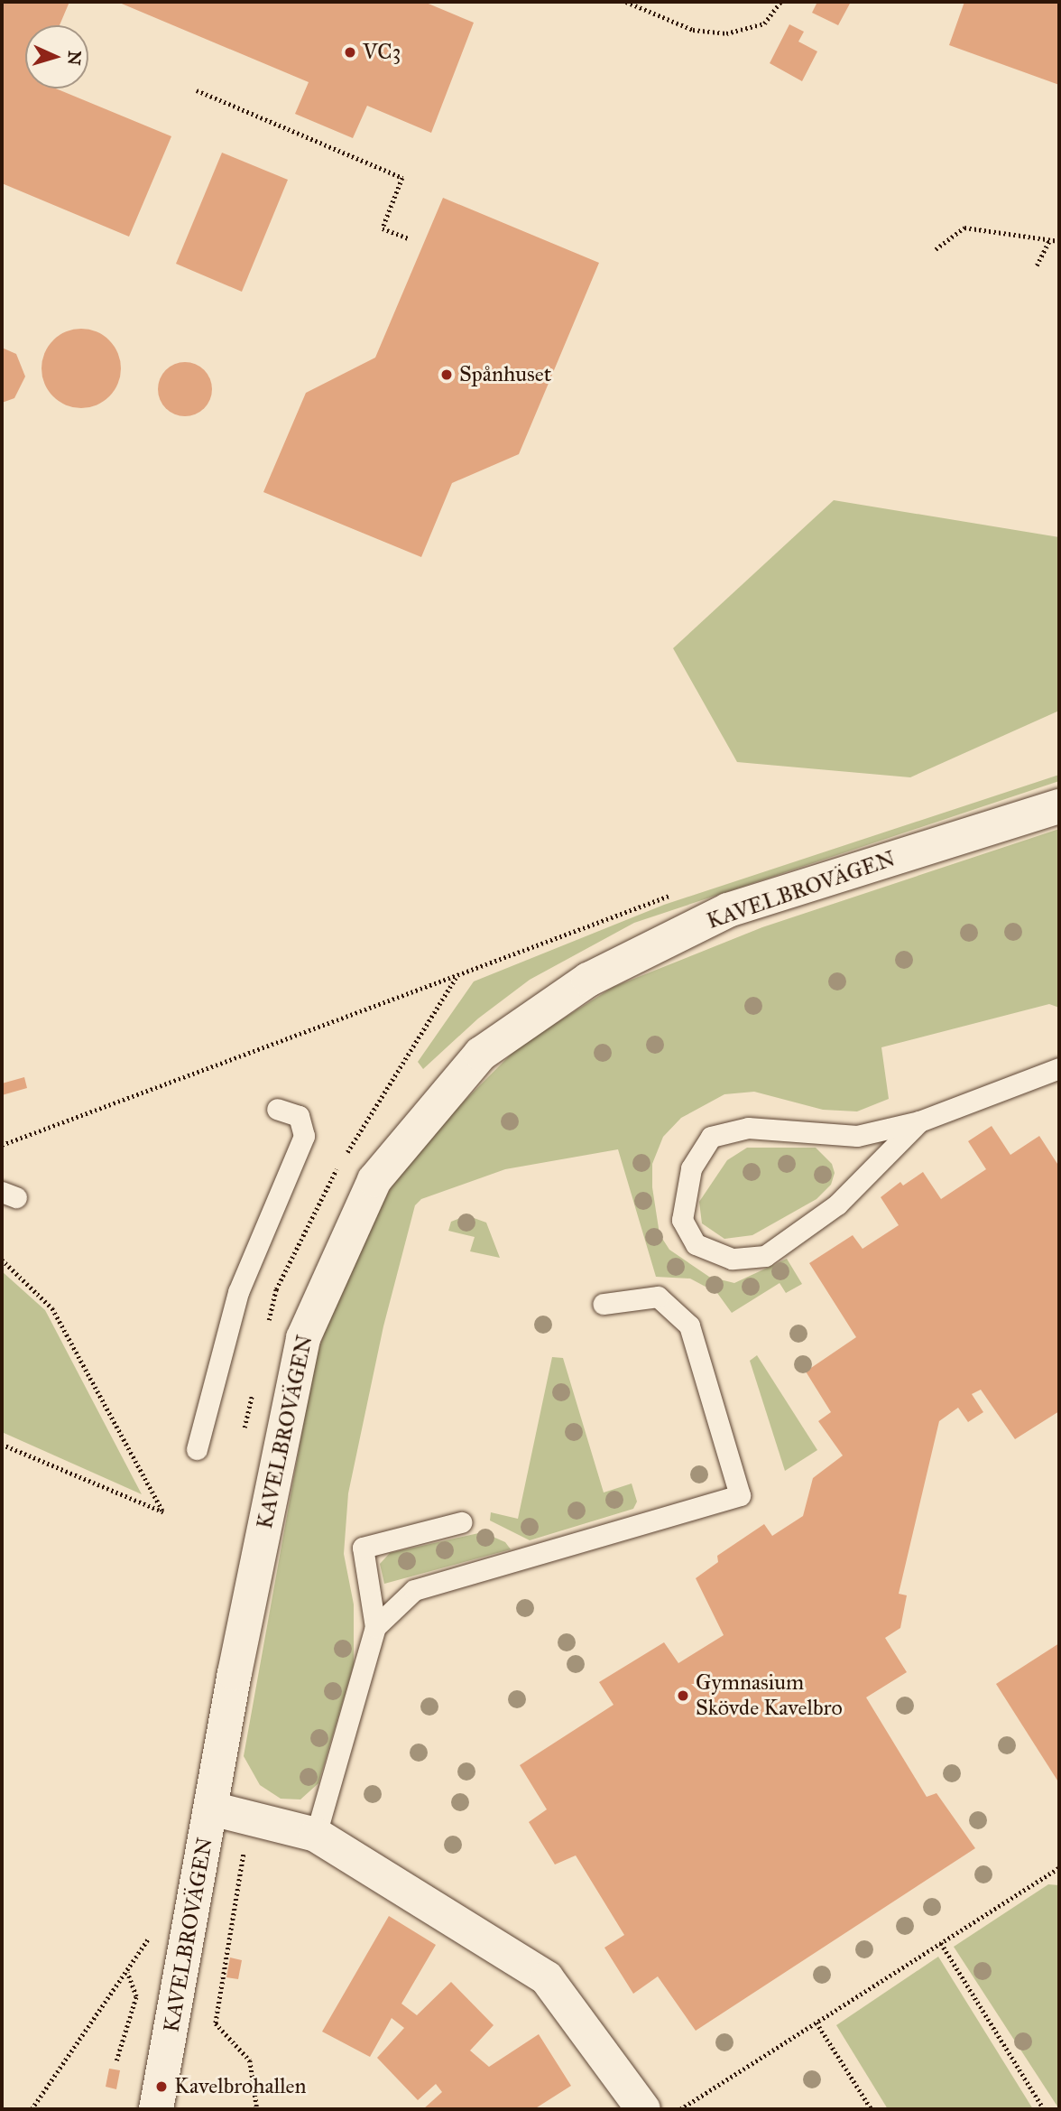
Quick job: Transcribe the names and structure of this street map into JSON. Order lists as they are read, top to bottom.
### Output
{
  "streets": {
    "main road": ["KAVELBROVÄGEN"]
  },
  "places": [
    "VC3",
    "Spånhuset",
    "Gymnasium Skövde Kavelbro",
    "Kavelbrohallen"
  ],
  "north": "right"
}
